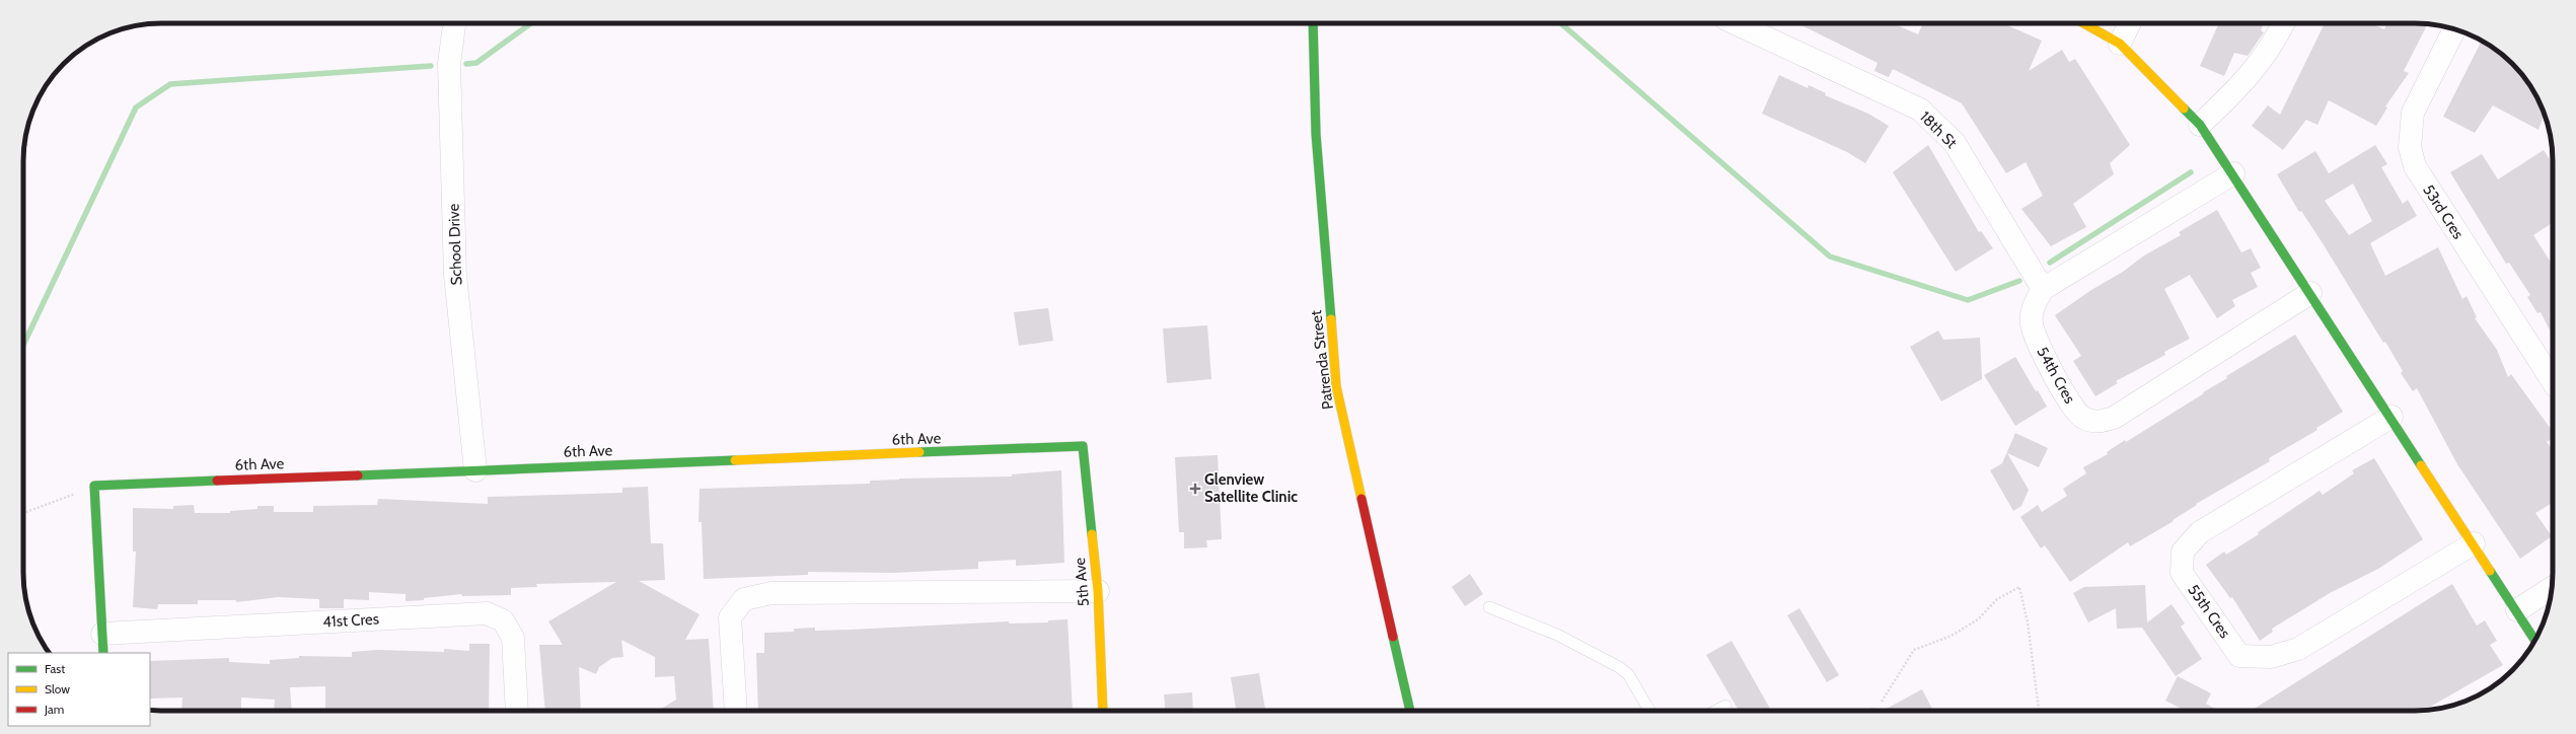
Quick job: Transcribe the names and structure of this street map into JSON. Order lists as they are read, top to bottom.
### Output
{
  "streets": {
    "street": [
      "18th St",
      "53rd Cres",
      "School Drive",
      "Patrenda Street",
      "54th Cres",
      "6th Ave",
      "5th Ave",
      "55th Cres",
      "41st Cres"
    ]
  },
  "crossings": [
    ["18th St", "54th Cres"],
    ["School Drive", "6th Ave"],
    ["6th Ave", "5th Ave"]
  ],
  "places": {
    "health": ["Glenview Satellite Clinic"]
  },
  "legend": ["Fast", "Slow", "Jam"]
}
